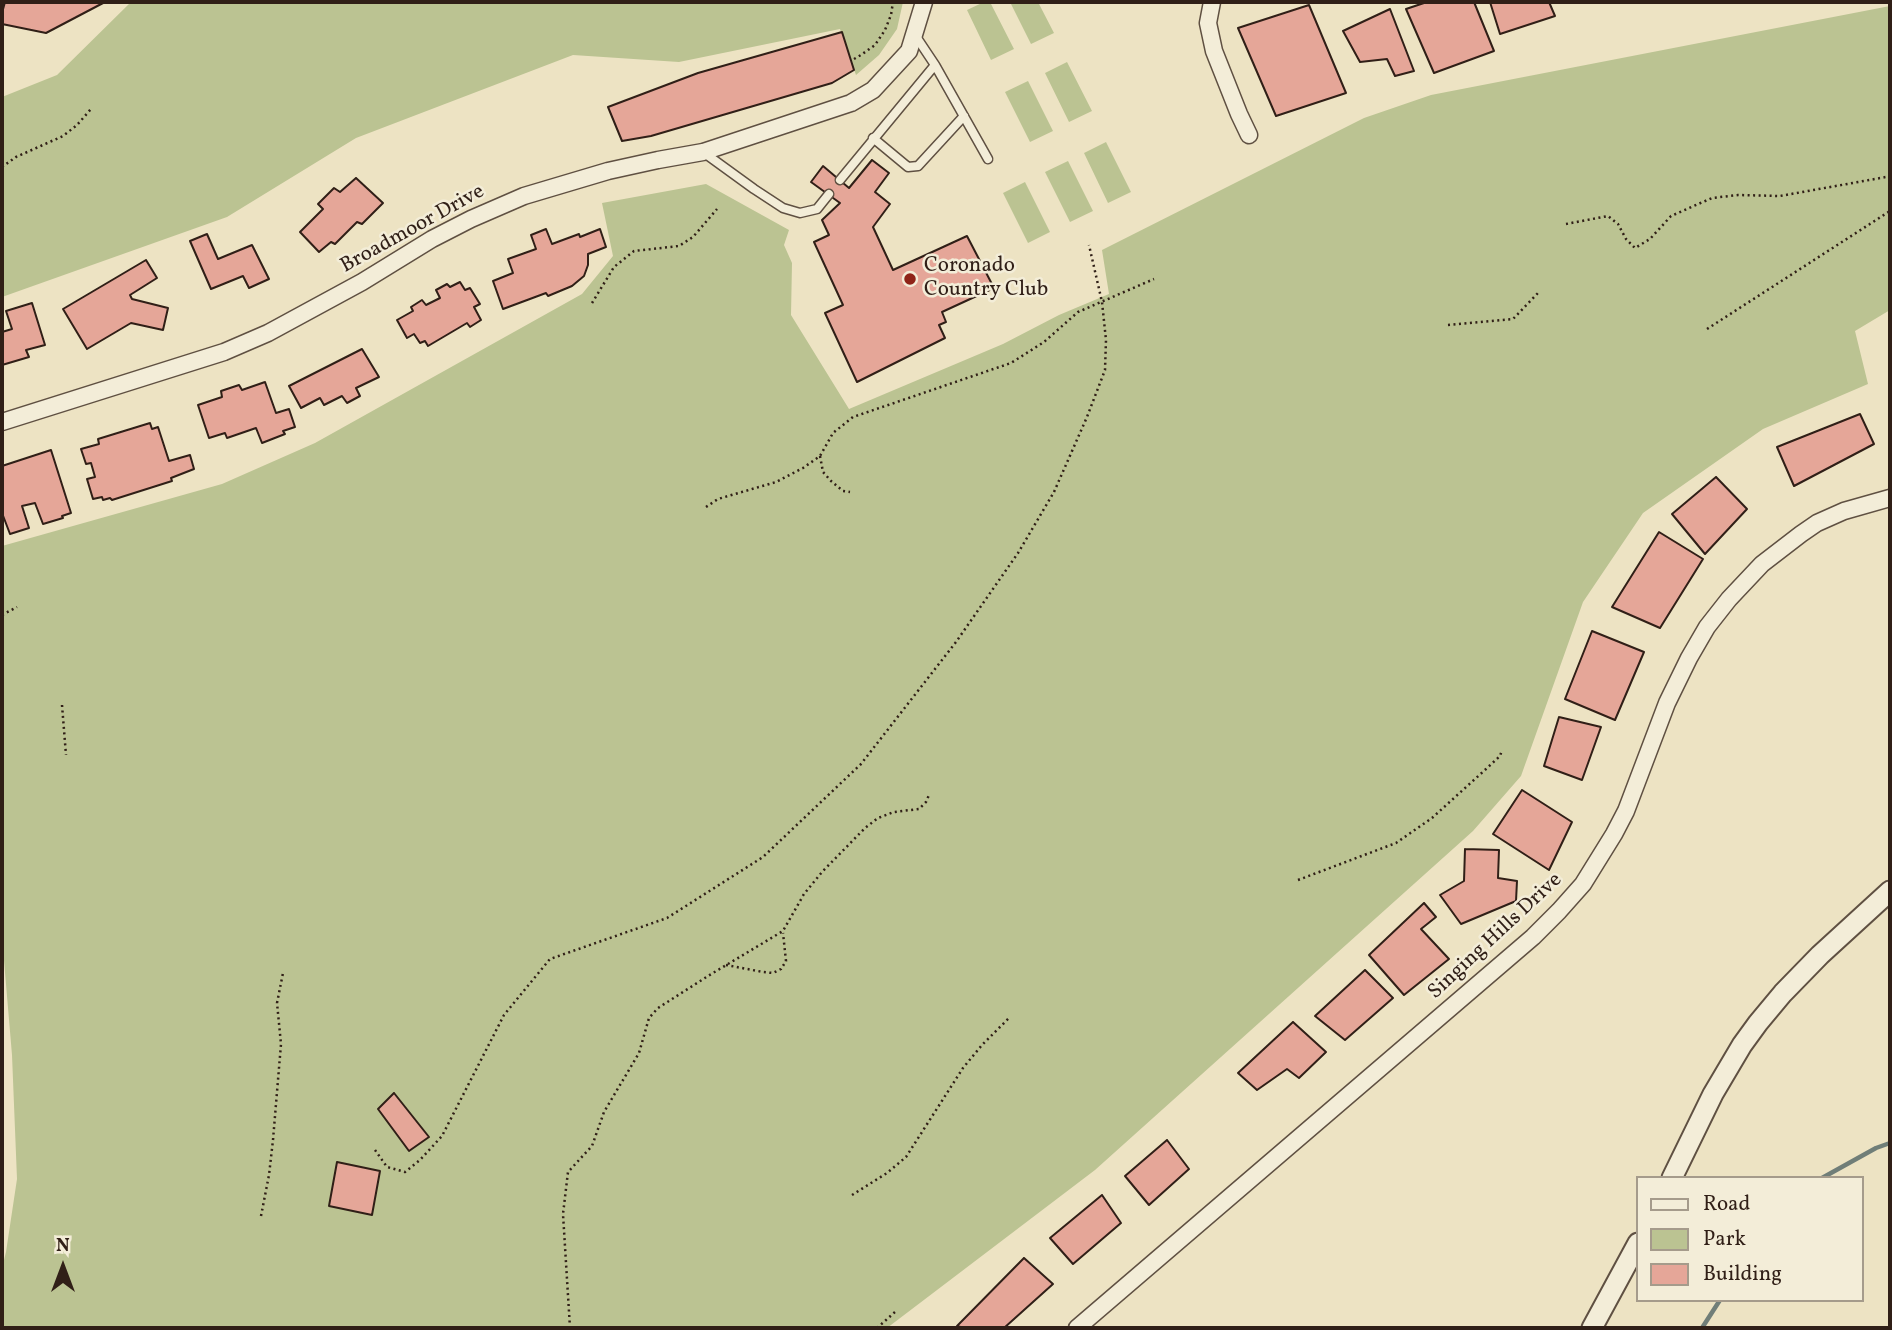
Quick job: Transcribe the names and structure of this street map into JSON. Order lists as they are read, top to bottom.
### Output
{
  "streets": {
    "street": ["Broadmoor Drive", "Singing Hills Drive"]
  },
  "places": ["Coronado Country Club"],
  "legend": ["Road", "Park", "Building"],
  "north": "top"
}
